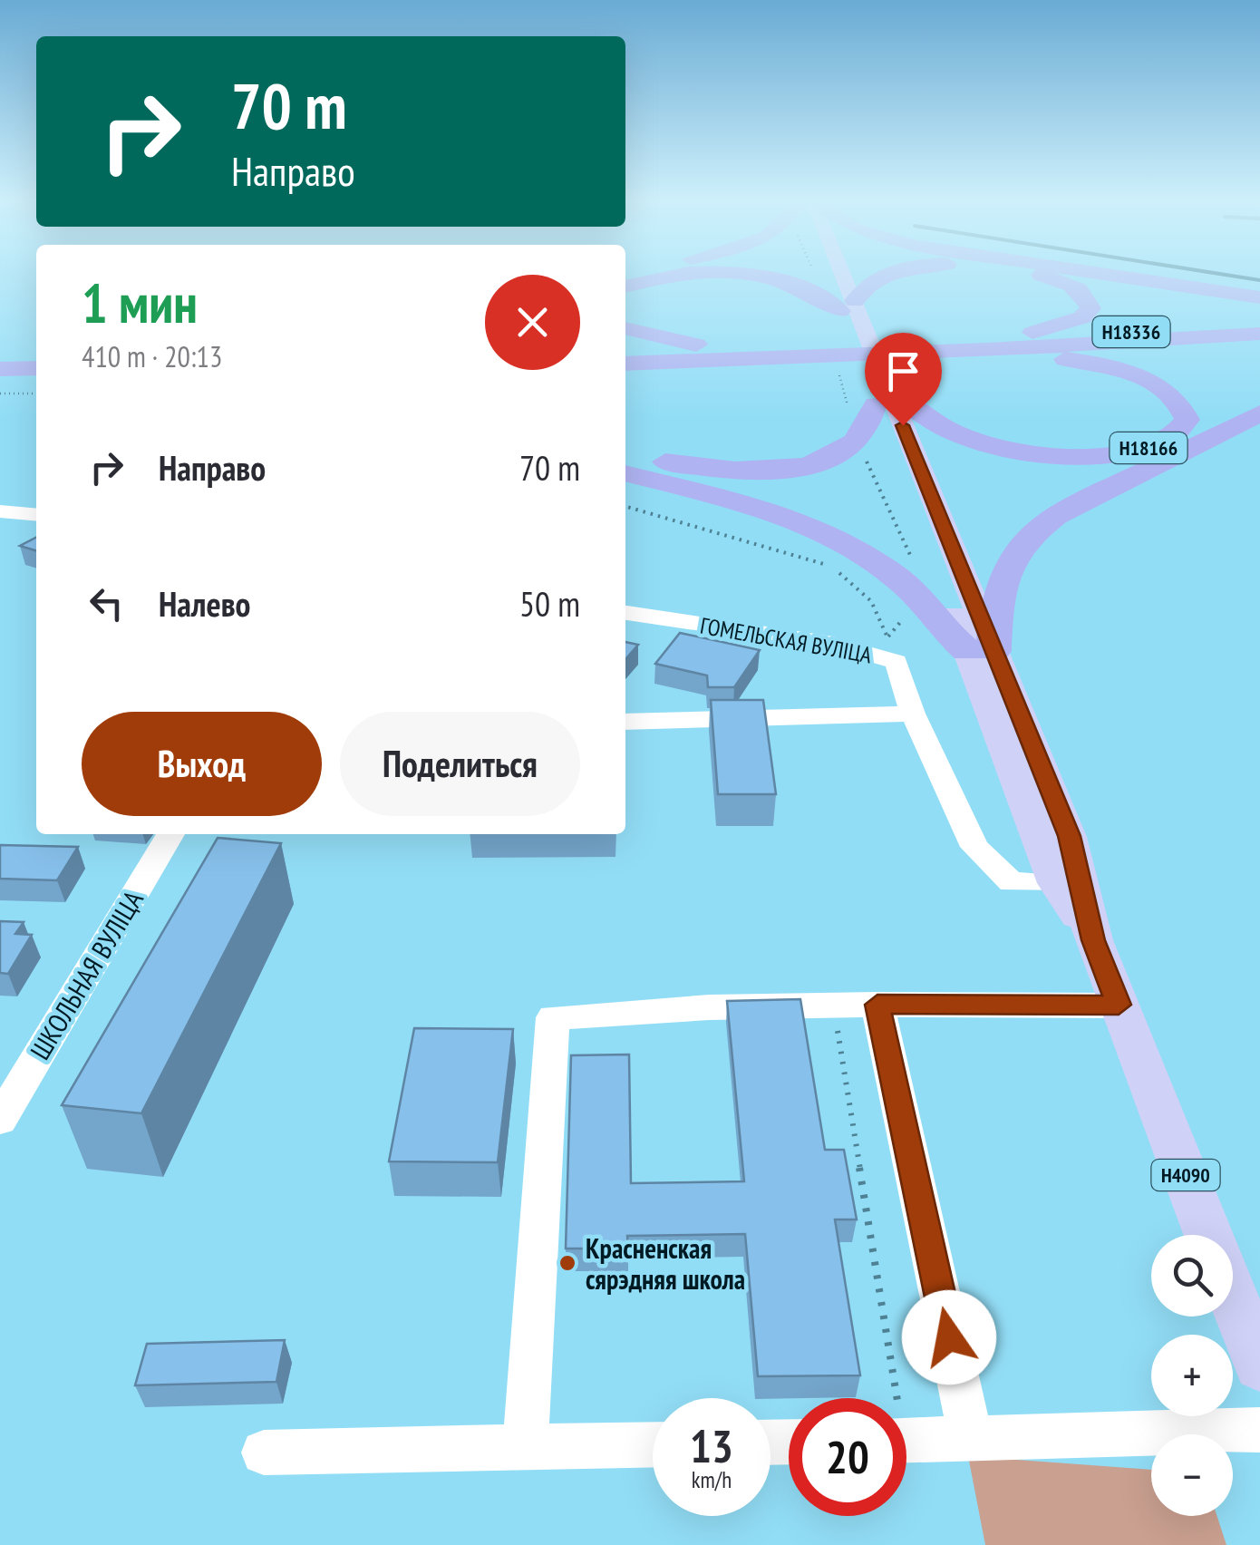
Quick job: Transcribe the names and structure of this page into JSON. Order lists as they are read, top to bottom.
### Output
{
  "streets": {
    "highway": ["Н18336", "Н18166"],
    "main road": ["Н4090"],
    "street": ["ГОМЕЛЬСКАЯ ВУЛІЦА", "ШКОЛЬНАЯ ВУЛІЦА"]
  },
  "crossings": [
    ["Н18336", "Н18166"],
    ["Н18166", "Н4090"]
  ],
  "places": ["Красненская сярэдняя школа"],
  "page": {
    "turn": ["70 m", "Направо"],
    "heading": ["1 мин", "410 m · 20:13"],
    "list": [
      {
        "name": "Направо",
        "value": "70 m"
      },
      {
        "name": "Налево",
        "value": "50 m"
      }
    ],
    "buttons": ["Выход", "Поделиться"],
    "map_buttons": ["+", "−"],
    "speed": "13 km/h",
    "limit": "20"
  }
}
